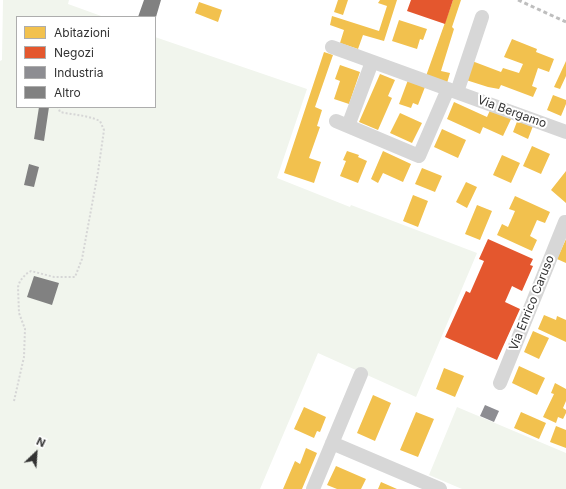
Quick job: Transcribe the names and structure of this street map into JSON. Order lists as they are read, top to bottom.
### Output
{
  "streets": {
    "street": ["Via Bergamo", "Via Enrico Caruso"]
  },
  "legend": [
    "Abitazioni",
    "Negozi",
    "Industria",
    "Altro"
  ],
  "north": "top right"
}
